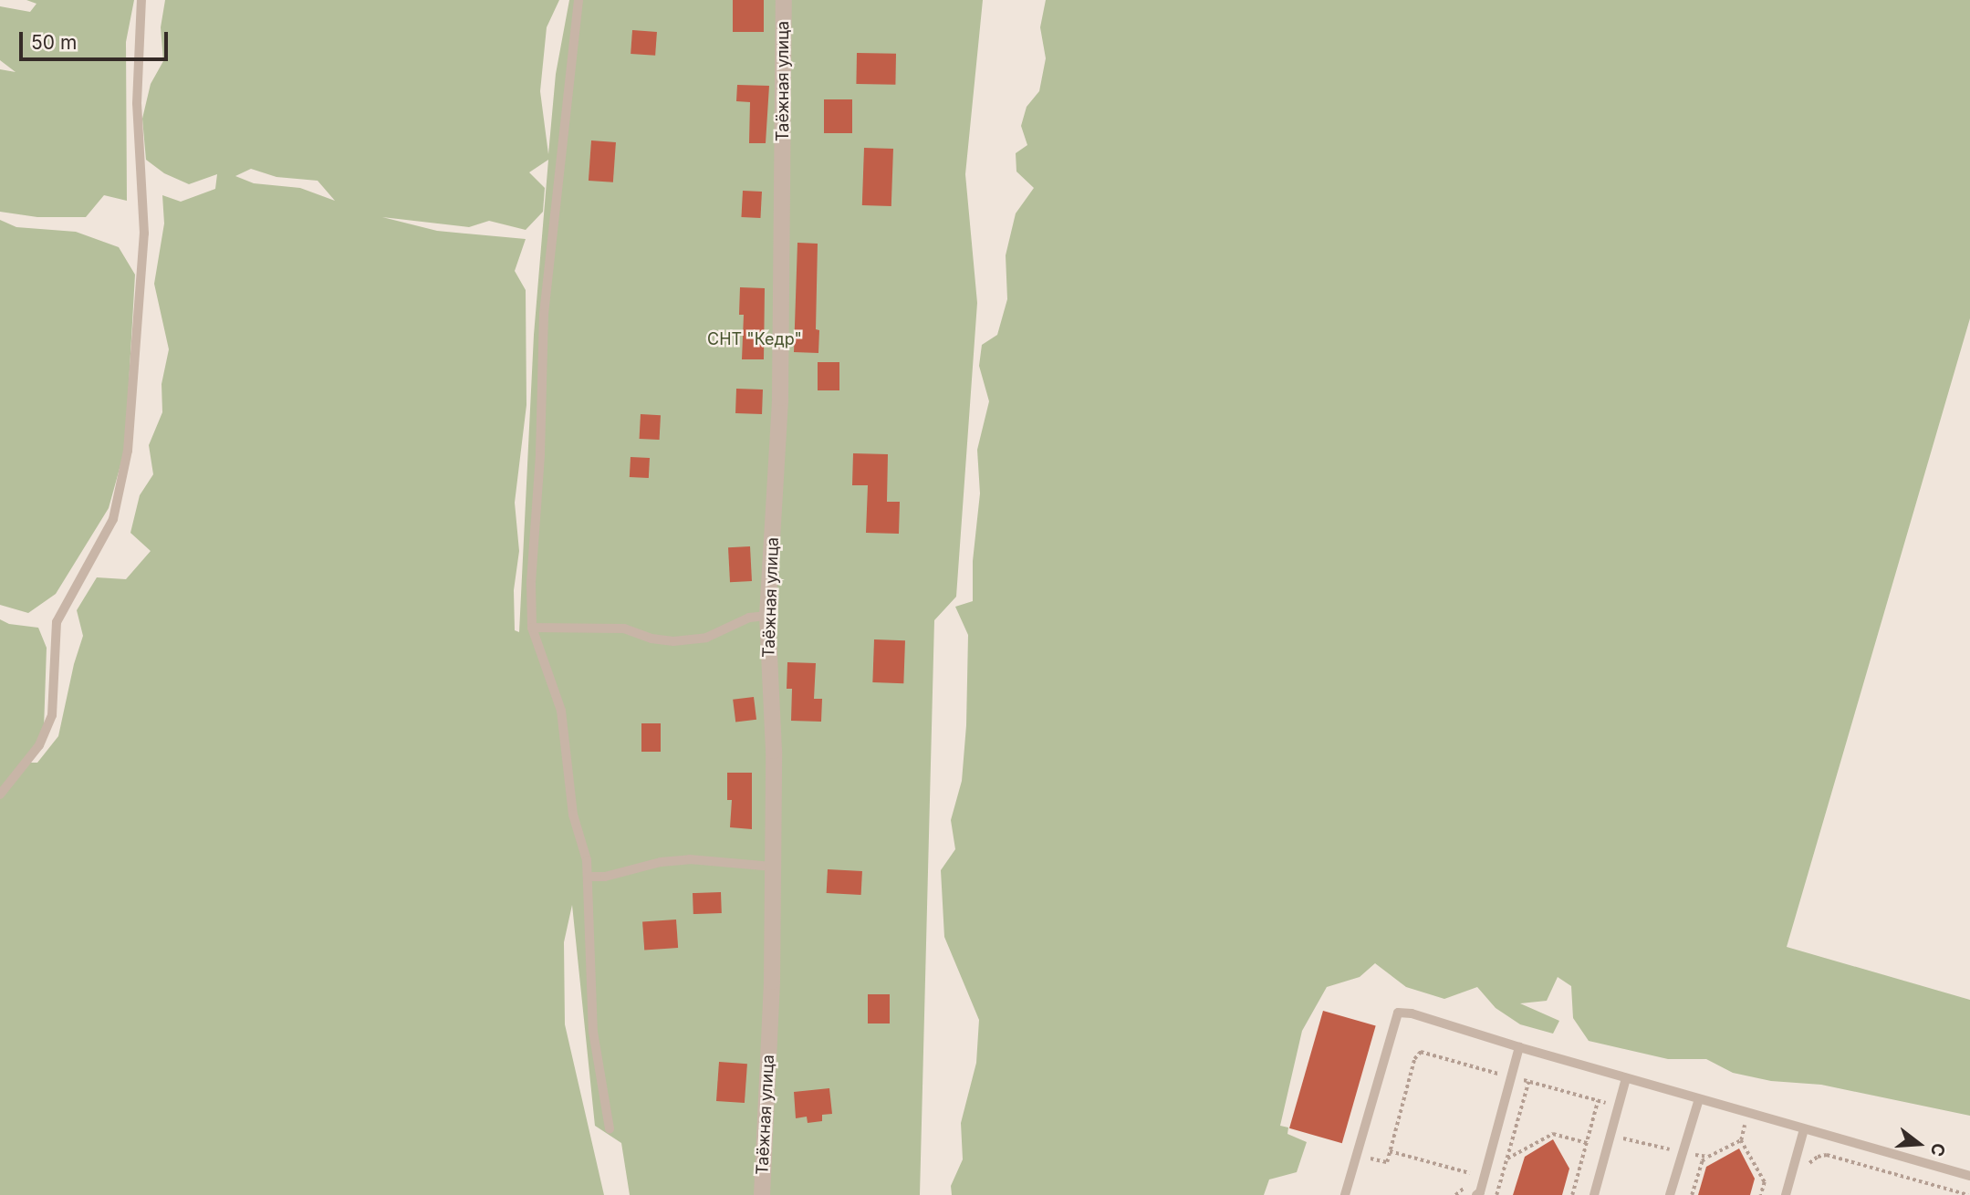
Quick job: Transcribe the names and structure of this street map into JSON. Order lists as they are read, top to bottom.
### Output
{
  "streets": {
    "street": ["Таёжная улица"]
  },
  "parks": ["СНТ \"Кедр\""],
  "scale_bar": "50 m",
  "north": "right"
}
